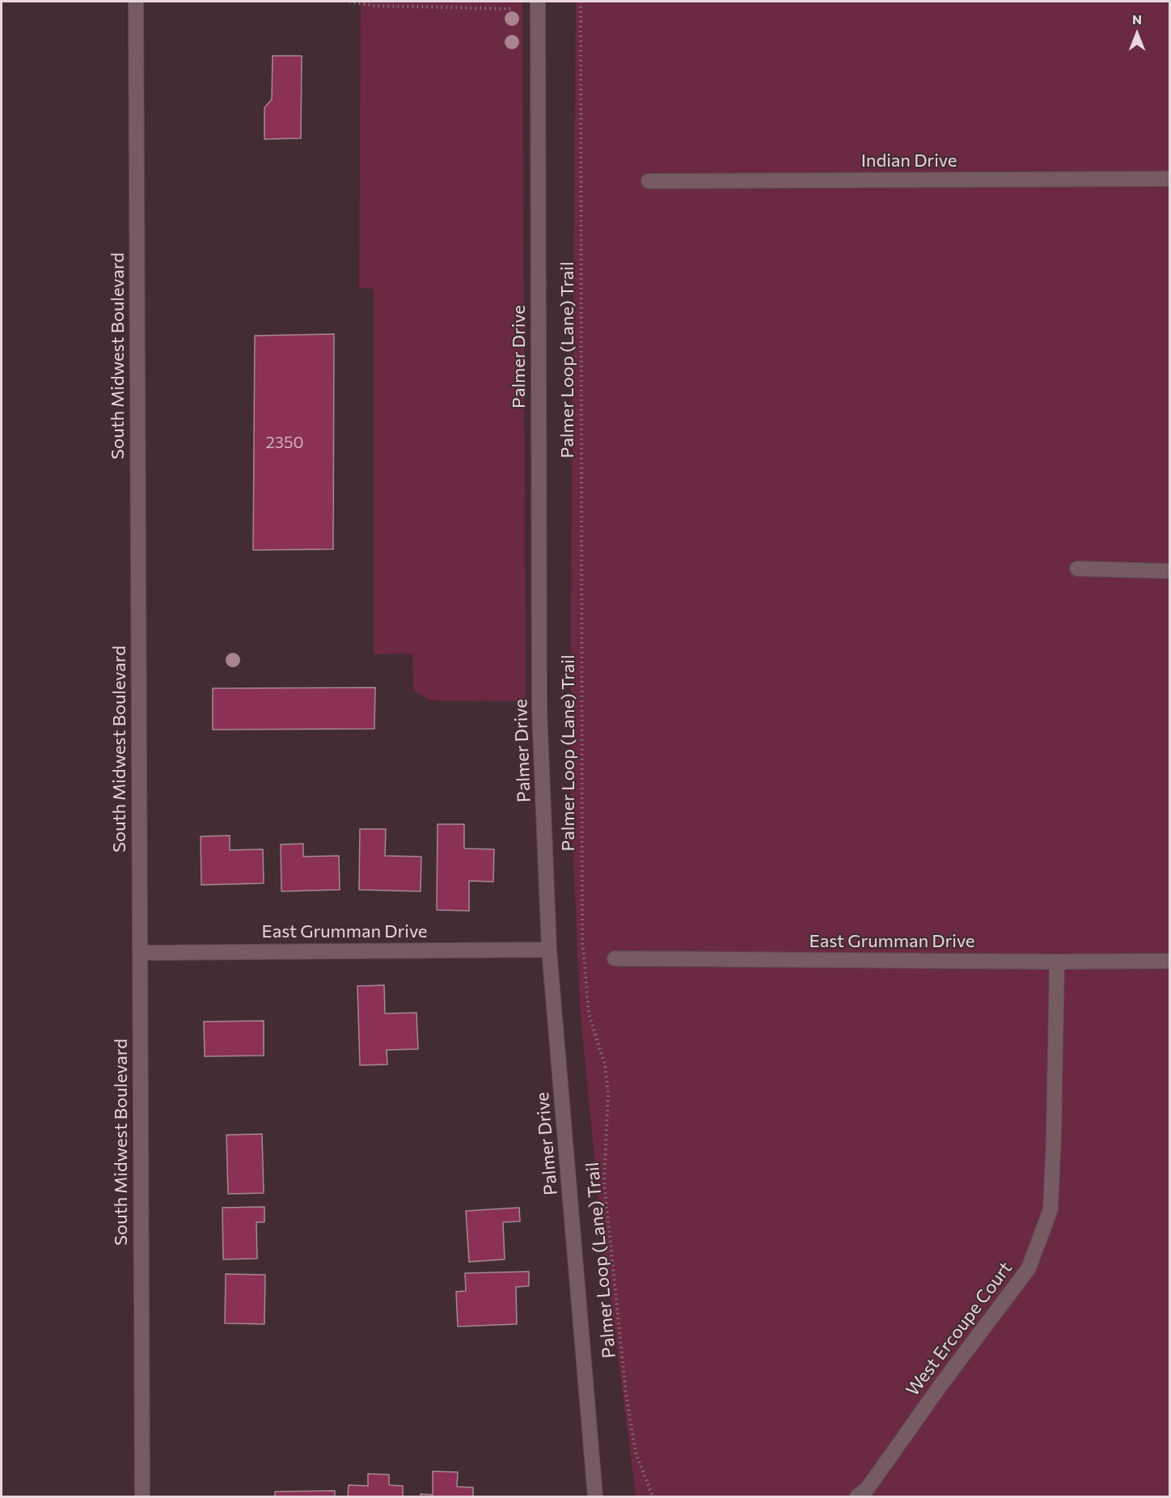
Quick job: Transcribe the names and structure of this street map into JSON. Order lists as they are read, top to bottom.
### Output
{
  "streets": {
    "street": [
      "Indian Drive",
      "South Midwest Boulevard",
      "Palmer Drive",
      "East Grumman Drive",
      "West Ercoupe Court"
    ],
    "path": ["Palmer Loop (Lane) Trail"]
  },
  "crossings": [
    ["South Midwest Boulevard", "East Grumman Drive"],
    ["Palmer Drive", "East Grumman Drive"],
    ["East Grumman Drive", "West Ercoupe Court"]
  ],
  "house_numbers": ["2350"],
  "north": "top"
}
